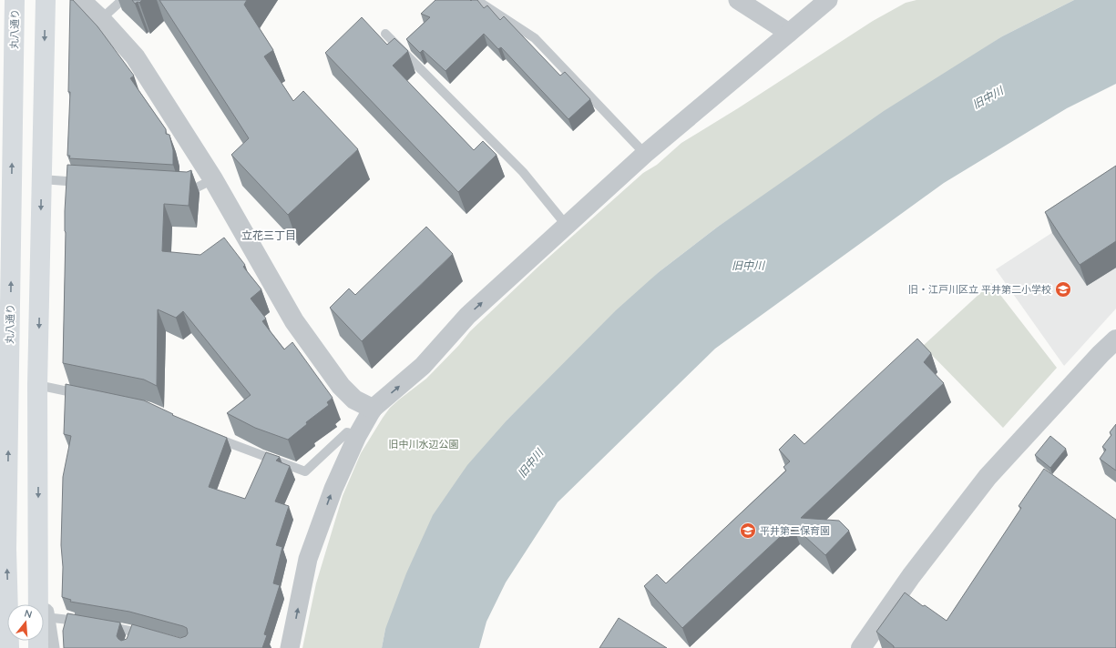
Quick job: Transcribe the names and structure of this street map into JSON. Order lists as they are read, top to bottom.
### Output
{
  "streets": {
    "main road": ["丸八通り"]
  },
  "districts": ["立花三丁目"],
  "water": ["旧中川"],
  "parks": ["旧中川水辺公園"],
  "places": {
    "school or university": ["旧・江戸川区立 平井第二小学校", "平井第二保育園"]
  },
  "north": "top"
}
